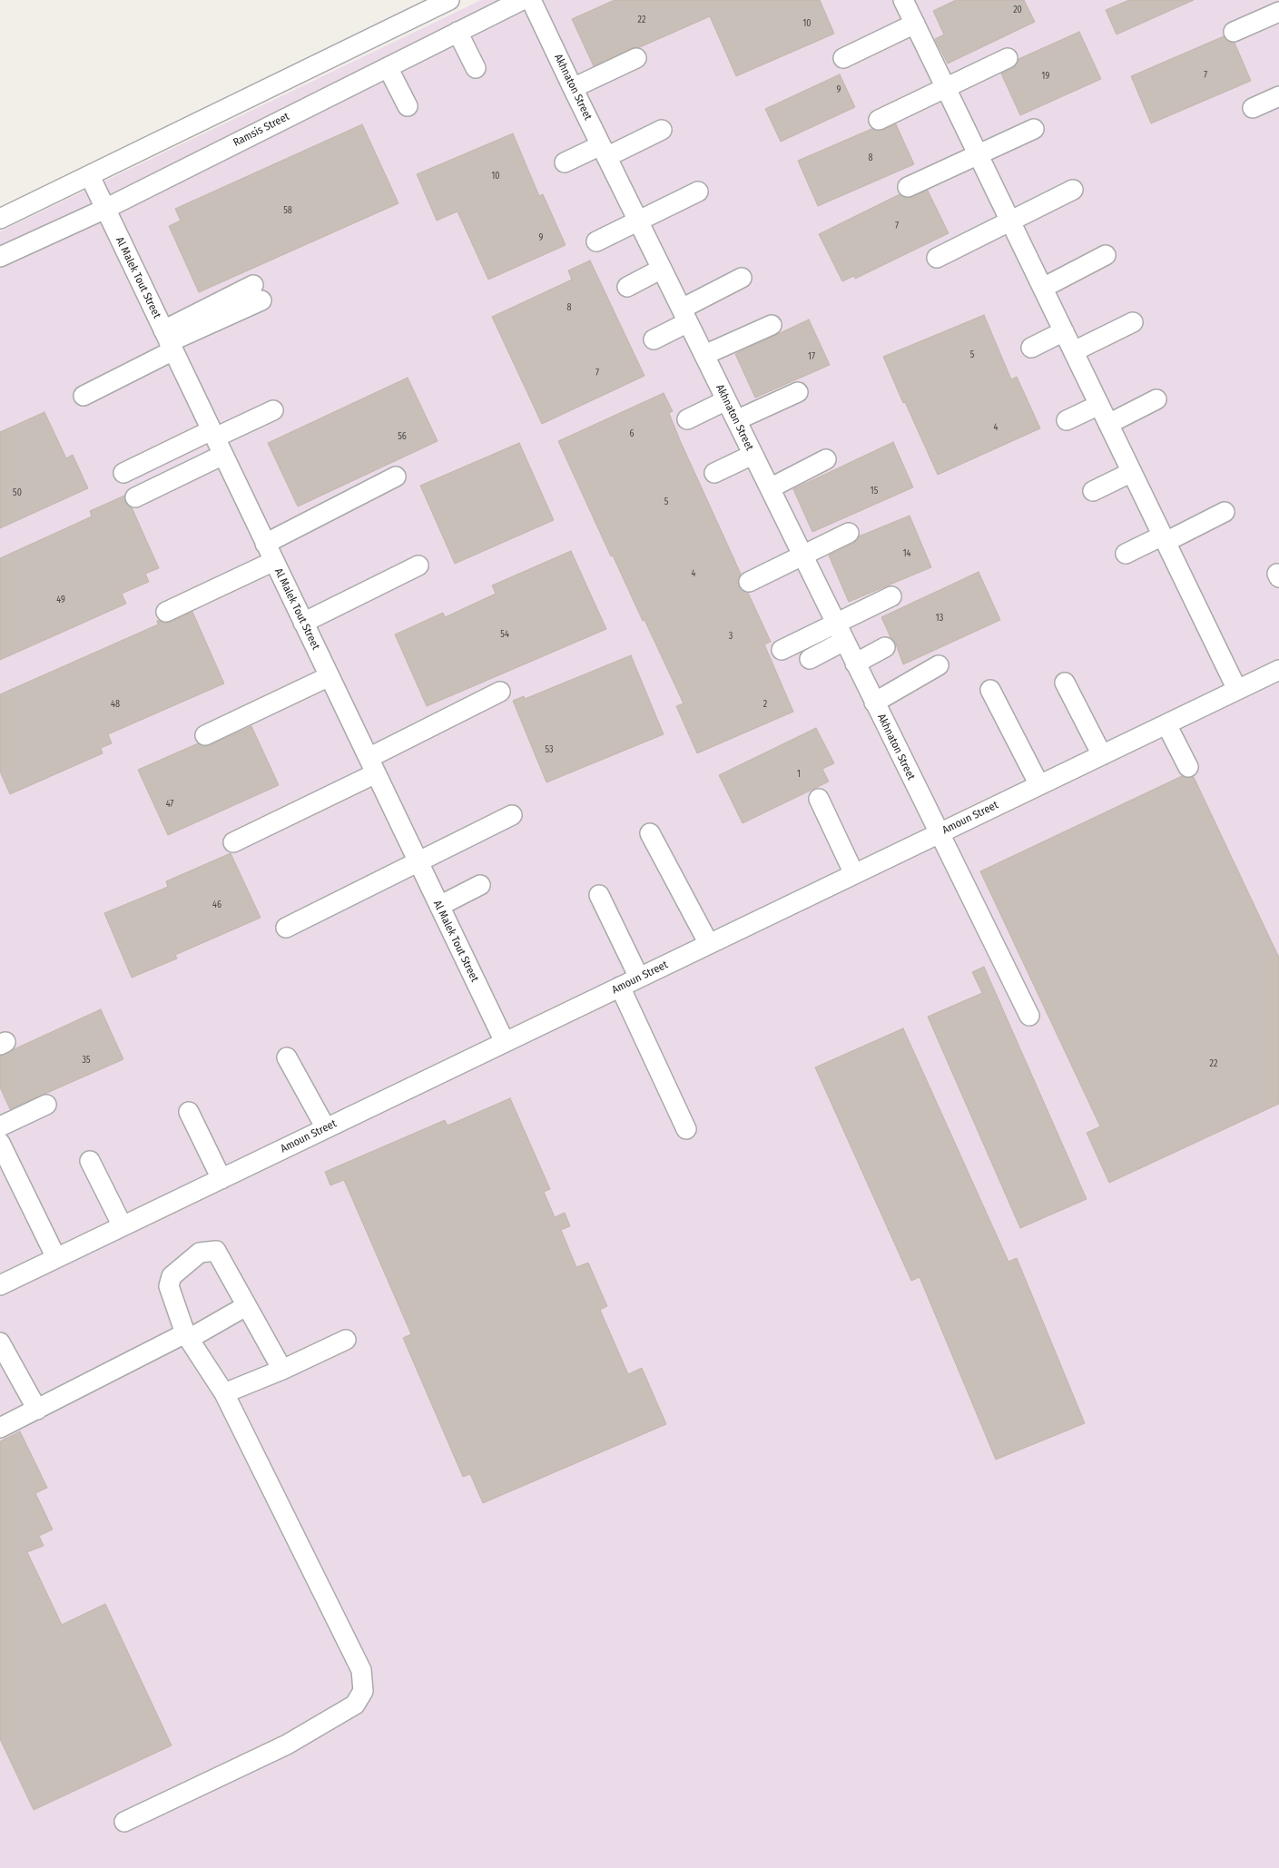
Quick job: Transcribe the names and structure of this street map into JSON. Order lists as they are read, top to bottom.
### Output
{
  "streets": {
    "street": [
      "Akhnaton Street",
      "Ramsis Street",
      "Al Malek Tout Street",
      "Amoun Street"
    ]
  },
  "crossings": [
    ["Akhnaton Street", "Amoun Street"],
    ["Ramsis Street", "Al Malek Tout Street"],
    ["Al Malek Tout Street", "Amoun Street"]
  ],
  "house_numbers": [
    "20",
    "22",
    "10",
    "7",
    "19",
    "9",
    "8",
    "10",
    "58",
    "7",
    "9",
    "8",
    "5",
    "17",
    "7",
    "4",
    "6",
    "56",
    "15",
    "50",
    "5",
    "14",
    "4",
    "49",
    "13",
    "54",
    "3",
    "48",
    "2",
    "53",
    "1",
    "47",
    "46",
    "35",
    "22"
  ]
}
